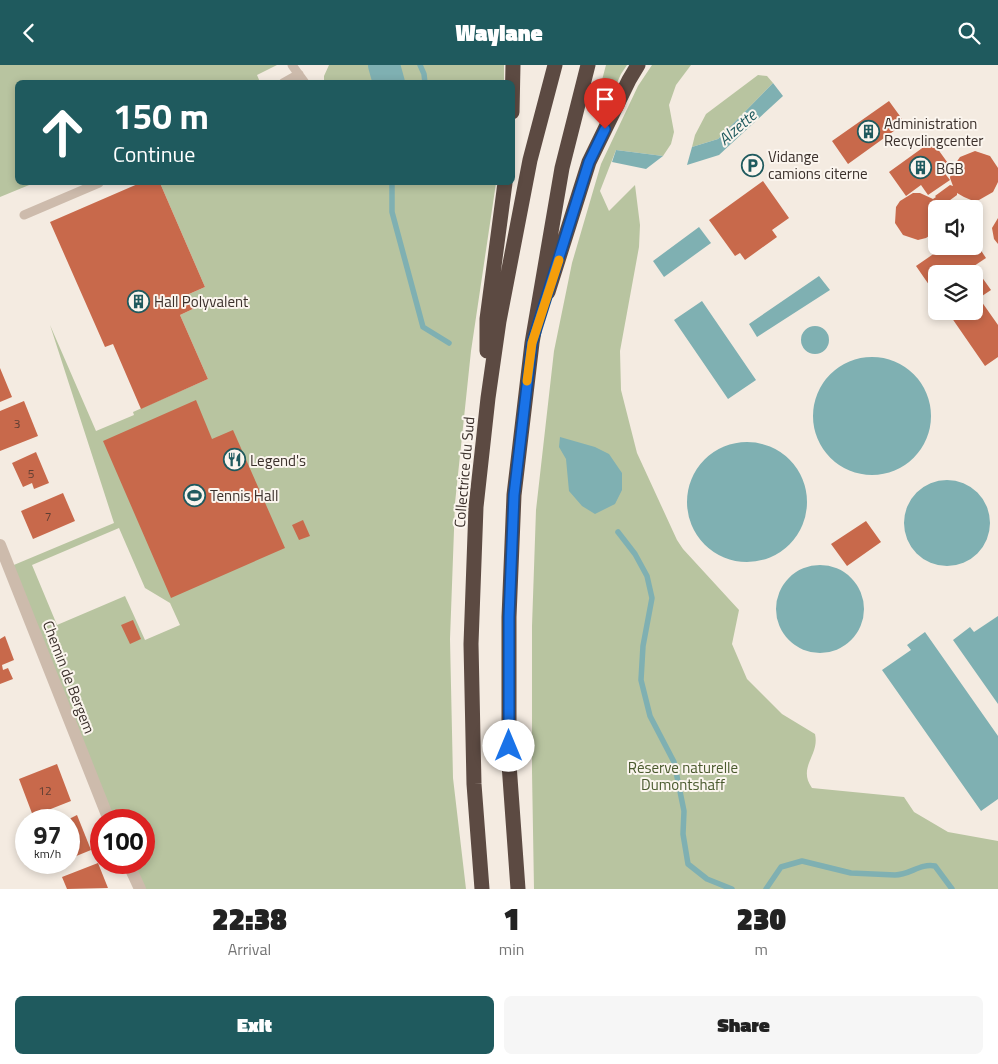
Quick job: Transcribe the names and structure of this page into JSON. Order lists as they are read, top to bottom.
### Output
{
  "streets": {
    "highway": ["Collectrice du Sud"],
    "street": ["Chemin de Bergem"]
  },
  "water": ["Alzette"],
  "parks": ["Réserve naturelle Dumontshaff"],
  "places": {
    "building": ["Administration Recyclingcenter", "BGB", "Hall Polyvalent"],
    "parking": ["Vidange camions citerne"],
    "restaurant": ["Legend's"],
    "sports": ["Tennis Hall"]
  },
  "house_numbers": [
    "3",
    "5",
    "7",
    "12"
  ],
  "page": {
    "header": "Waylane",
    "turn": ["150 m", "Continue"],
    "speed": "97 km/h",
    "limit": "100",
    "eta": [
      "22:38",
      "Arrival",
      "1",
      "min",
      "230",
      "m"
    ],
    "buttons": ["Exit", "Share"]
  }
}
